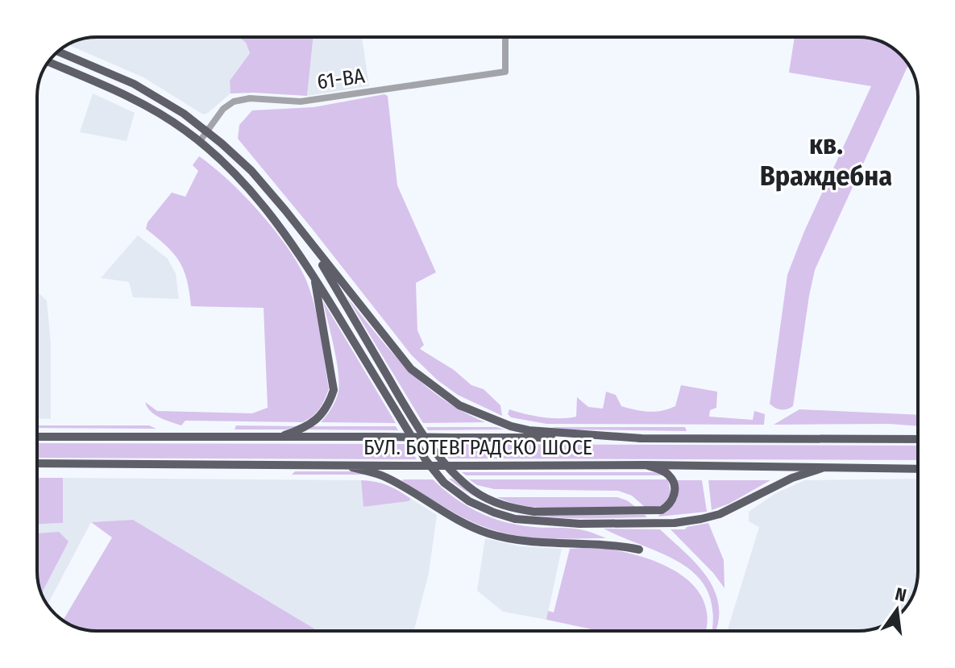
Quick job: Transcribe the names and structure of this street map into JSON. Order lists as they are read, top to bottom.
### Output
{
  "streets": {
    "main road": ["БУЛ. БОТЕВГРАДСКО ШОСЕ"],
    "street": ["61-ВА"]
  },
  "districts": ["кв. Враждебна"],
  "north": "top"
}
